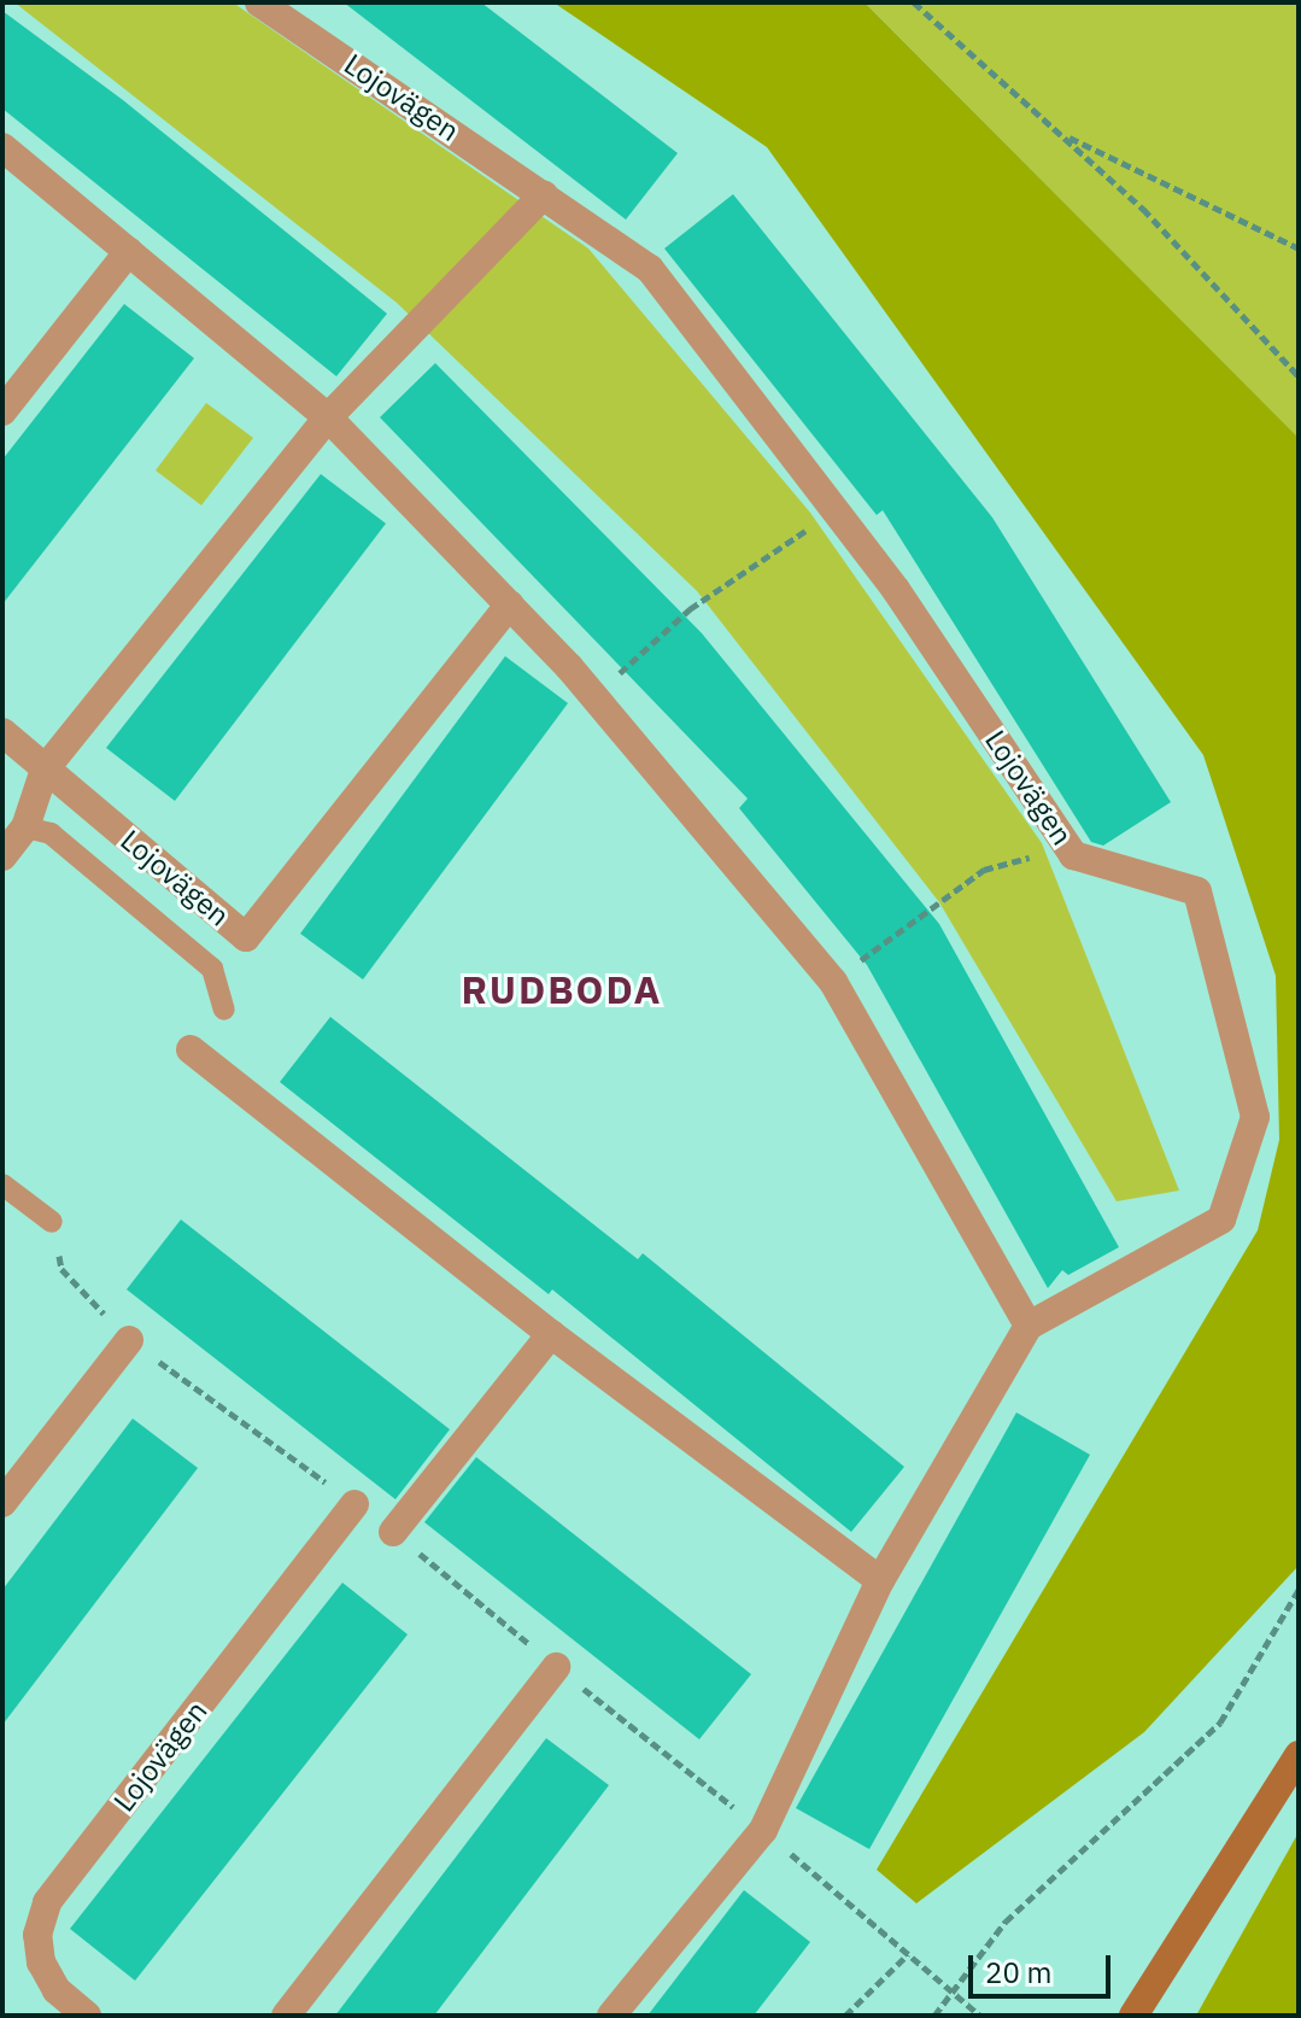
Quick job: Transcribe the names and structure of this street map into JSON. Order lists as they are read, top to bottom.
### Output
{
  "streets": {
    "street": ["Lojovägen"]
  },
  "districts": ["RUDBODA"],
  "scale_bar": "20 m"
}
